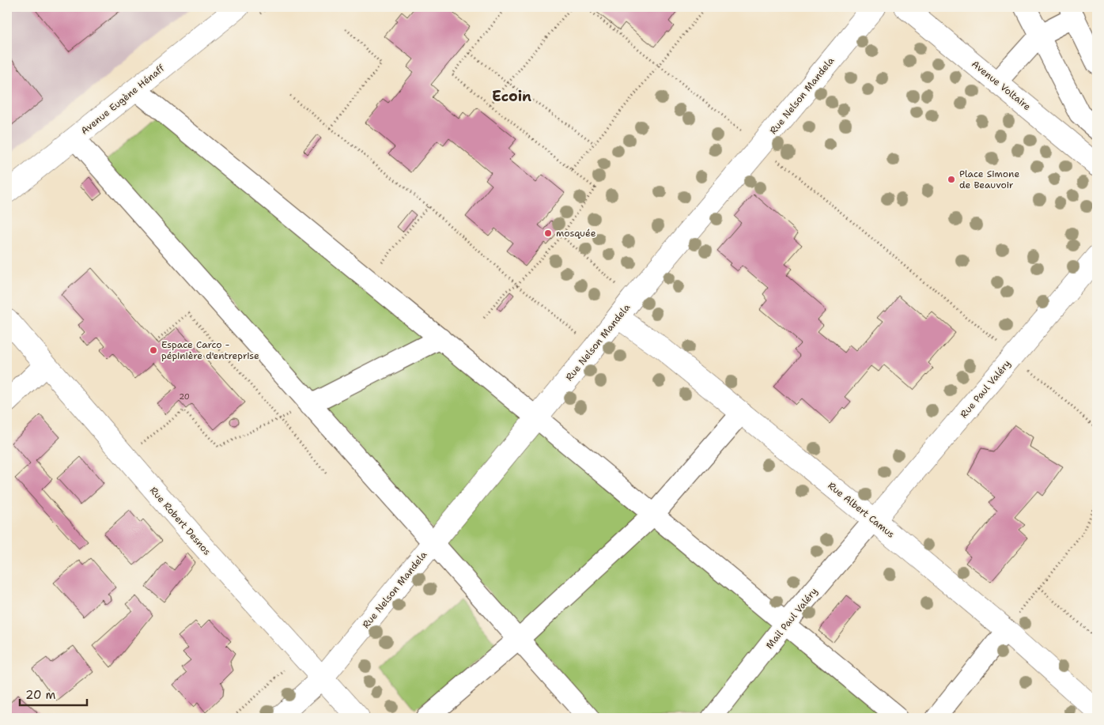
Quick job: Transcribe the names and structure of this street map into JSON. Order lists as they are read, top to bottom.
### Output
{
  "streets": {
    "street": [
      "Avenue Voltaire",
      "Rue Nelson Mandela",
      "Avenue Eugène Hénaff",
      "Rue Paul Valéry",
      "Rue Albert Camus",
      "Rue Robert Desnos",
      "Mail Paul Valéry"
    ]
  },
  "crossings": [
    ["Rue Nelson Mandela", "Rue Albert Camus"],
    ["Rue Nelson Mandela", "Rue Robert Desnos"],
    ["Rue Paul Valéry", "Rue Albert Camus"],
    ["Rue Paul Valéry", "Mail Paul Valéry"],
    ["Rue Albert Camus", "Mail Paul Valéry"]
  ],
  "districts": ["Ecoin"],
  "places": ["Place Simone de Beauvoir", "mosquée", "Espace Carco - pépinière d'entreprise"],
  "house_numbers": ["20"],
  "scale_bar": "20 m"
}
